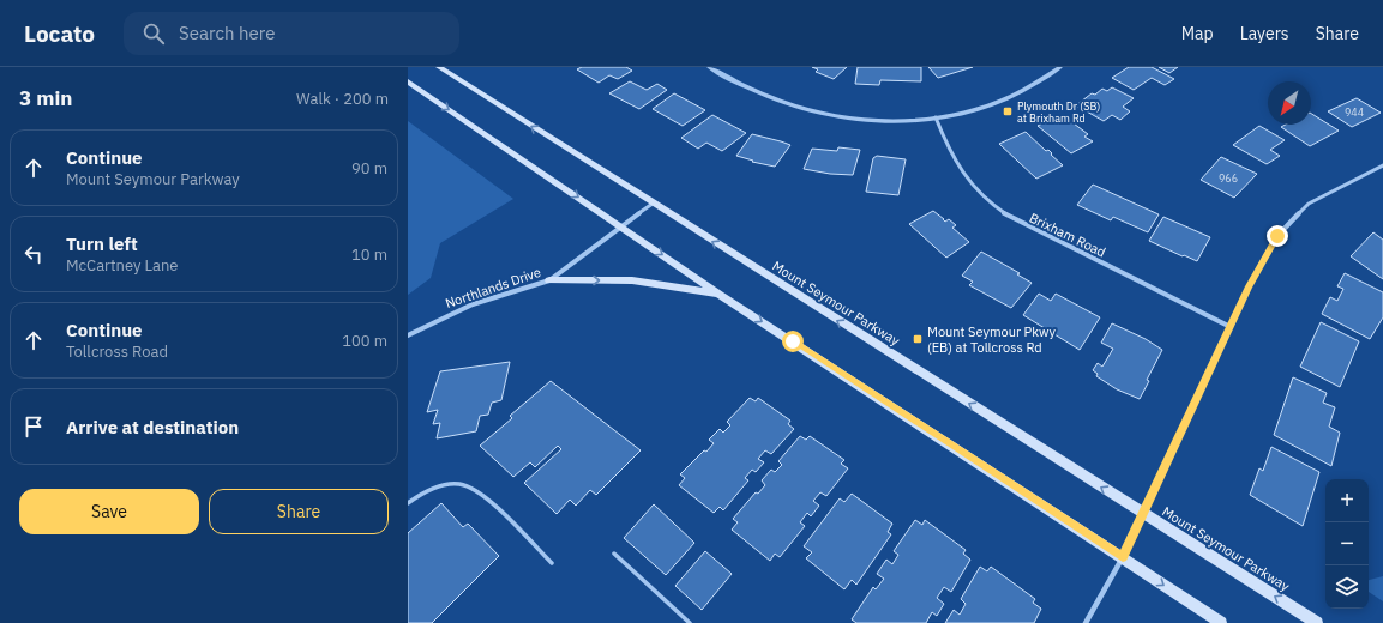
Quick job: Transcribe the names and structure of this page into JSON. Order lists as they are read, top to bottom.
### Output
{
  "streets": {
    "main road": ["Mount Seymour Parkway"],
    "street": ["Brixham Road", "Northlands Drive"]
  },
  "crossings": [
    ["Northlands Drive", "Mount Seymour Parkway"]
  ],
  "places": {
    "transit": ["Plymouth Dr (SB) at Brixham Rd", "Mount Seymour Pkwy (EB) at Tollcross Rd"]
  },
  "house_numbers": ["944", "966"],
  "north": "bottom left",
  "page": {
    "header": "Locato",
    "search": "Search here",
    "nav": ["Map", "Layers", "Share"],
    "heading": ["3 min", "Walk · 200 m"],
    "list": [
      ["Continue", "Mount Seymour Parkway", "90 m"],
      ["Turn left", "McCartney Lane", "10 m"],
      ["Continue", "Tollcross Road", "100 m"],
      "Arrive at destination"
    ],
    "buttons": ["Save", "Share"],
    "map_buttons": ["+", "−"]
  }
}
